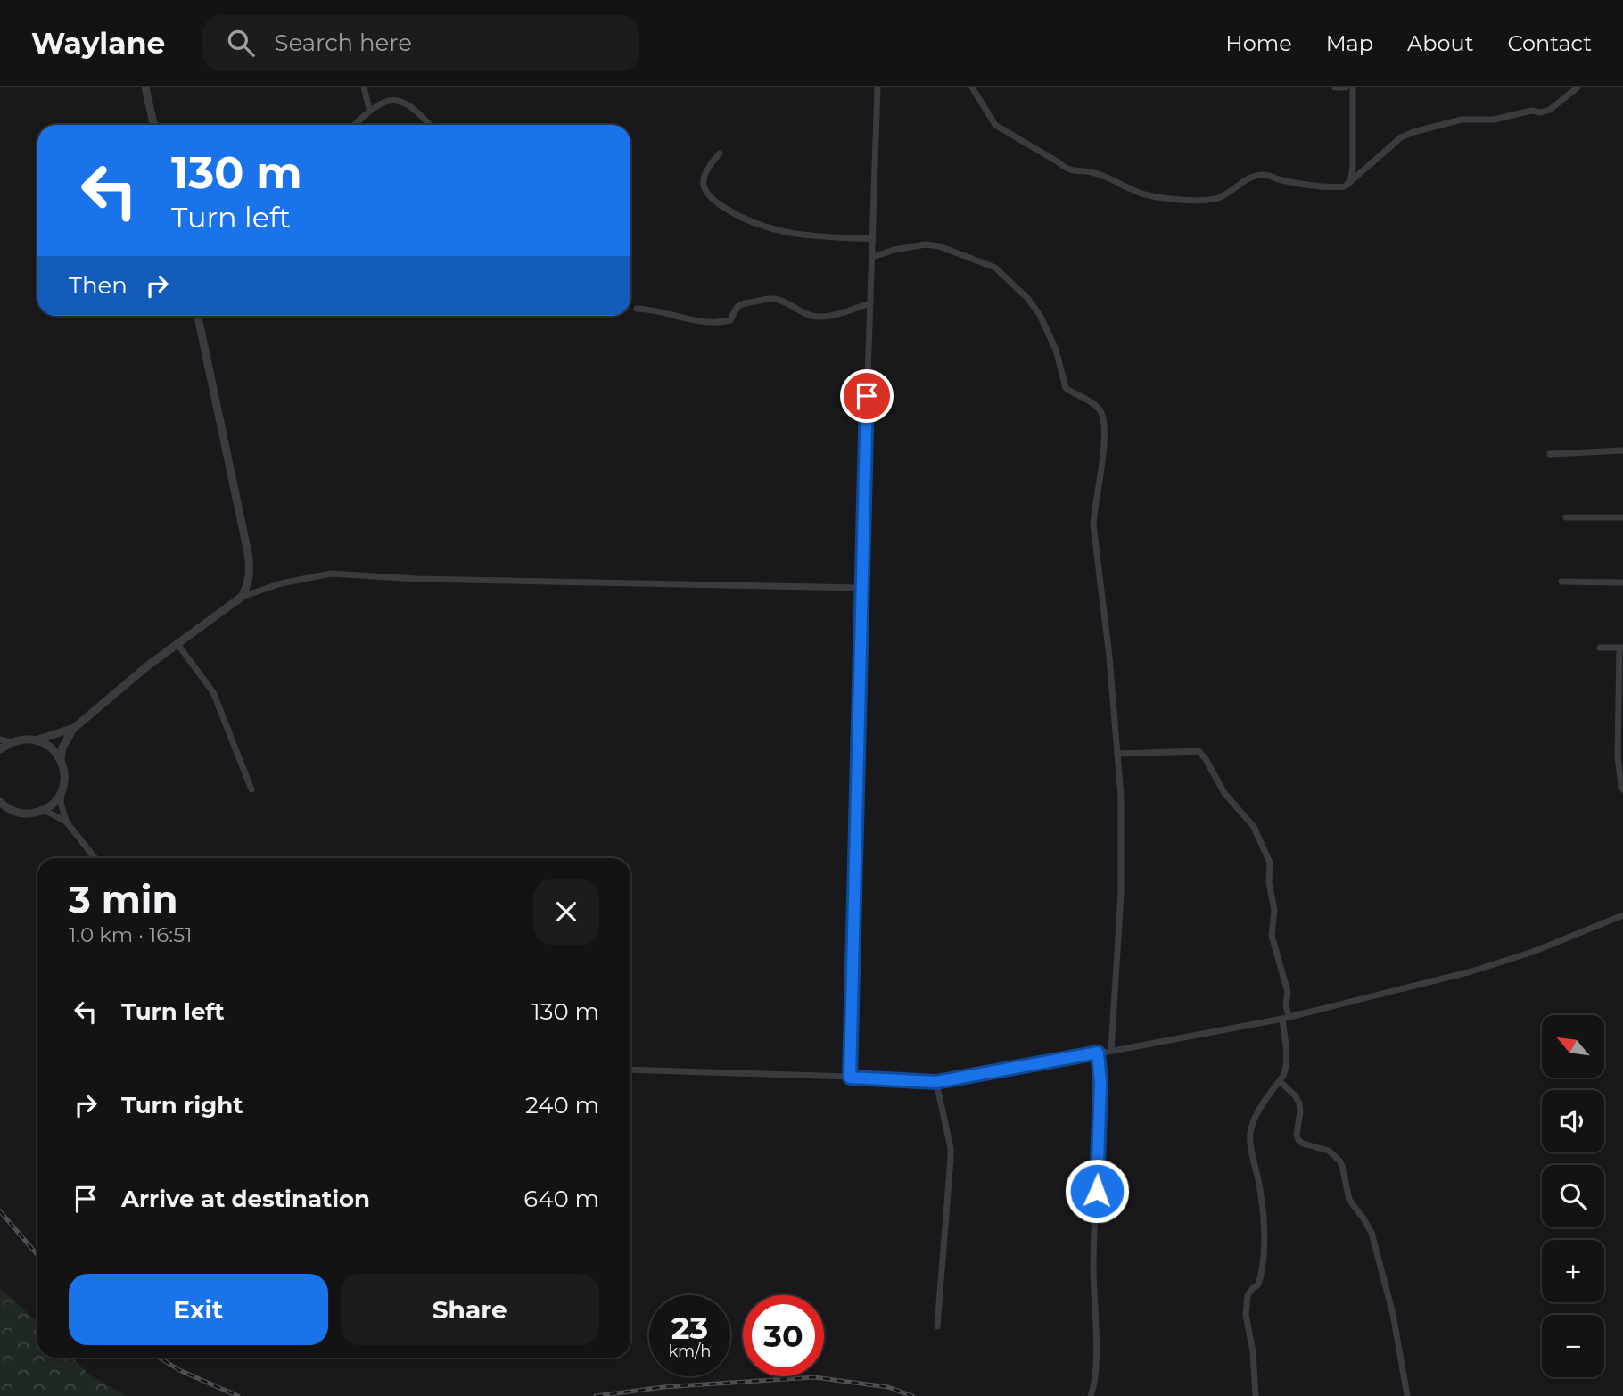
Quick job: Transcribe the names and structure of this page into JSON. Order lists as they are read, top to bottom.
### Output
{
  "north": "top left",
  "page": {
    "header": "Waylane",
    "search": "Search here",
    "nav": [
      "Home",
      "Map",
      "About",
      "Contact"
    ],
    "turn": ["130 m", "Turn left"],
    "then": "Then",
    "heading": ["3 min", "1.0 km · 16:51"],
    "list": [
      {
        "name": "Turn left",
        "value": "130 m"
      },
      {
        "name": "Turn right",
        "value": "240 m"
      },
      {
        "name": "Arrive at destination",
        "value": "640 m"
      }
    ],
    "map_buttons": ["+", "−"],
    "buttons": ["Exit", "Share"],
    "speed": "23 km/h",
    "limit": "30"
  }
}
